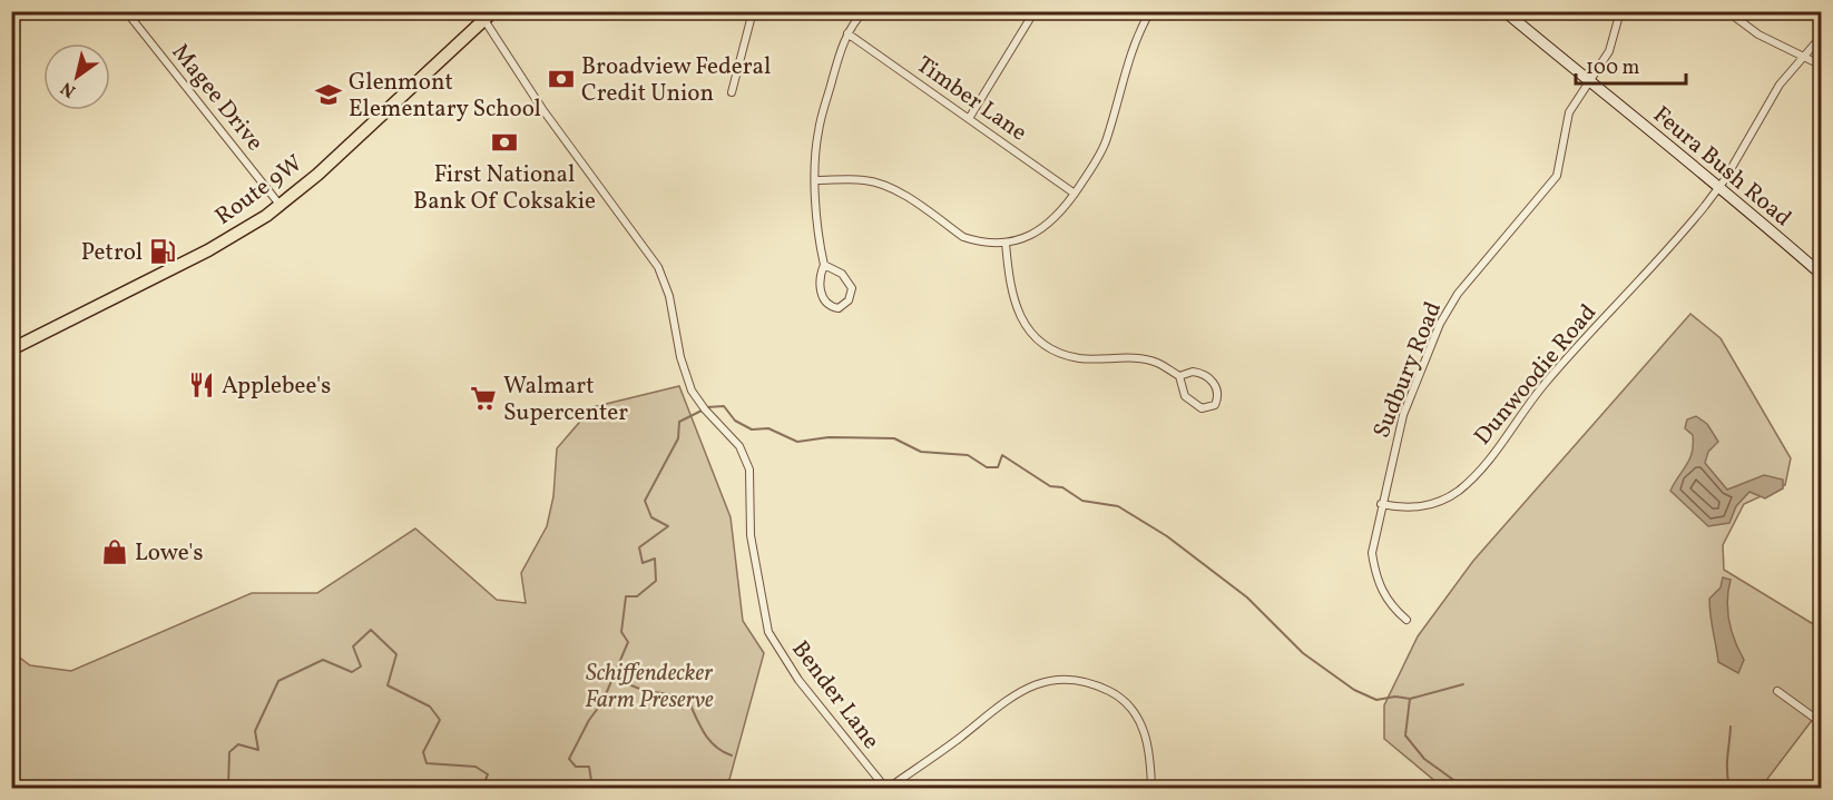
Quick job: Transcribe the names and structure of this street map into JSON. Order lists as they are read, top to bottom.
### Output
{
  "streets": {
    "main road": ["Feura Bush Road", "Route 9W"],
    "street": [
      "Magee Drive",
      "Timber Lane",
      "Sudbury Road",
      "Dunwoodie Road",
      "Bender Lane"
    ]
  },
  "crossings": [
    ["Magee Drive", "Route 9W"],
    ["Feura Bush Road", "Sudbury Road"],
    ["Feura Bush Road", "Dunwoodie Road"],
    ["Route 9W", "Bender Lane"],
    ["Sudbury Road", "Dunwoodie Road"]
  ],
  "parks": ["Schiffendecker Farm Preserve"],
  "places": {
    "bank": ["Broadview Federal Credit Union", "First National Bank Of Coksakie"],
    "school or university": ["Glenmont Elementary School"],
    "fuel station": ["Petrol"],
    "restaurant": ["Applebee's"],
    "supermarket": ["Walmart Supercenter"],
    "shop": ["Lowe's"]
  },
  "scale_bar": "100 m",
  "north": "bottom left"
}
